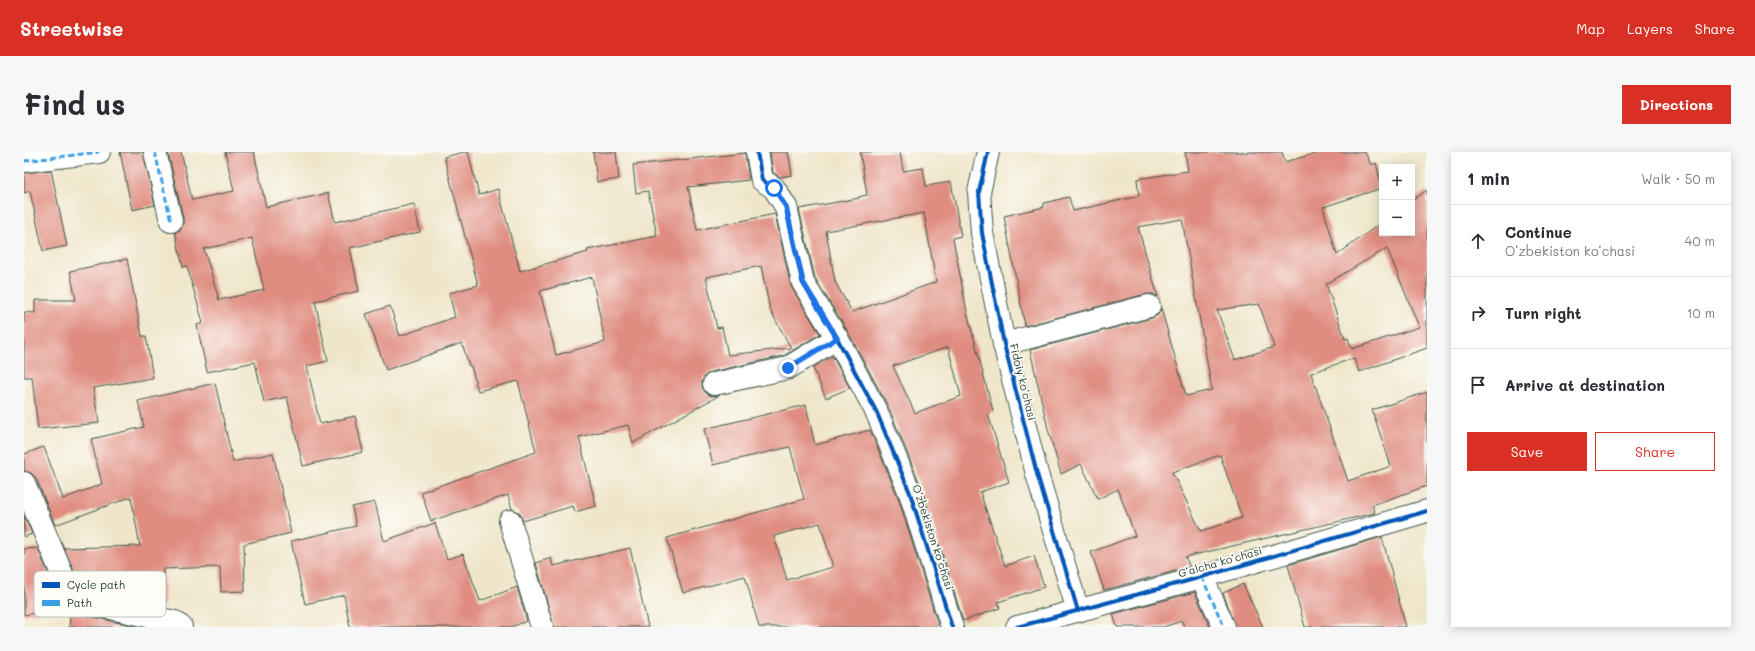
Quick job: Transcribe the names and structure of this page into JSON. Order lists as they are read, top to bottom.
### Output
{
  "streets": {
    "street": ["Fidoiy koʻchasi", "Oʻzbekiston koʻchasi", "Gʻalcha koʻchasi"]
  },
  "crossings": [
    ["Fidoiy koʻchasi", "Gʻalcha koʻchasi"]
  ],
  "legend": ["Cycle path", "Path"],
  "page": {
    "header": "Streetwise",
    "nav": ["Map", "Layers", "Share"],
    "buttons": [
      "Directions",
      ["Save", "Share"]
    ],
    "title": "Find us",
    "heading": ["1 min", "Walk · 50 m"],
    "map_buttons": ["+", "−"],
    "list": [
      ["Continue", "Oʻzbekiston koʻchasi", "40 m"],
      ["Turn right", "10 m"],
      "Arrive at destination"
    ]
  }
}
